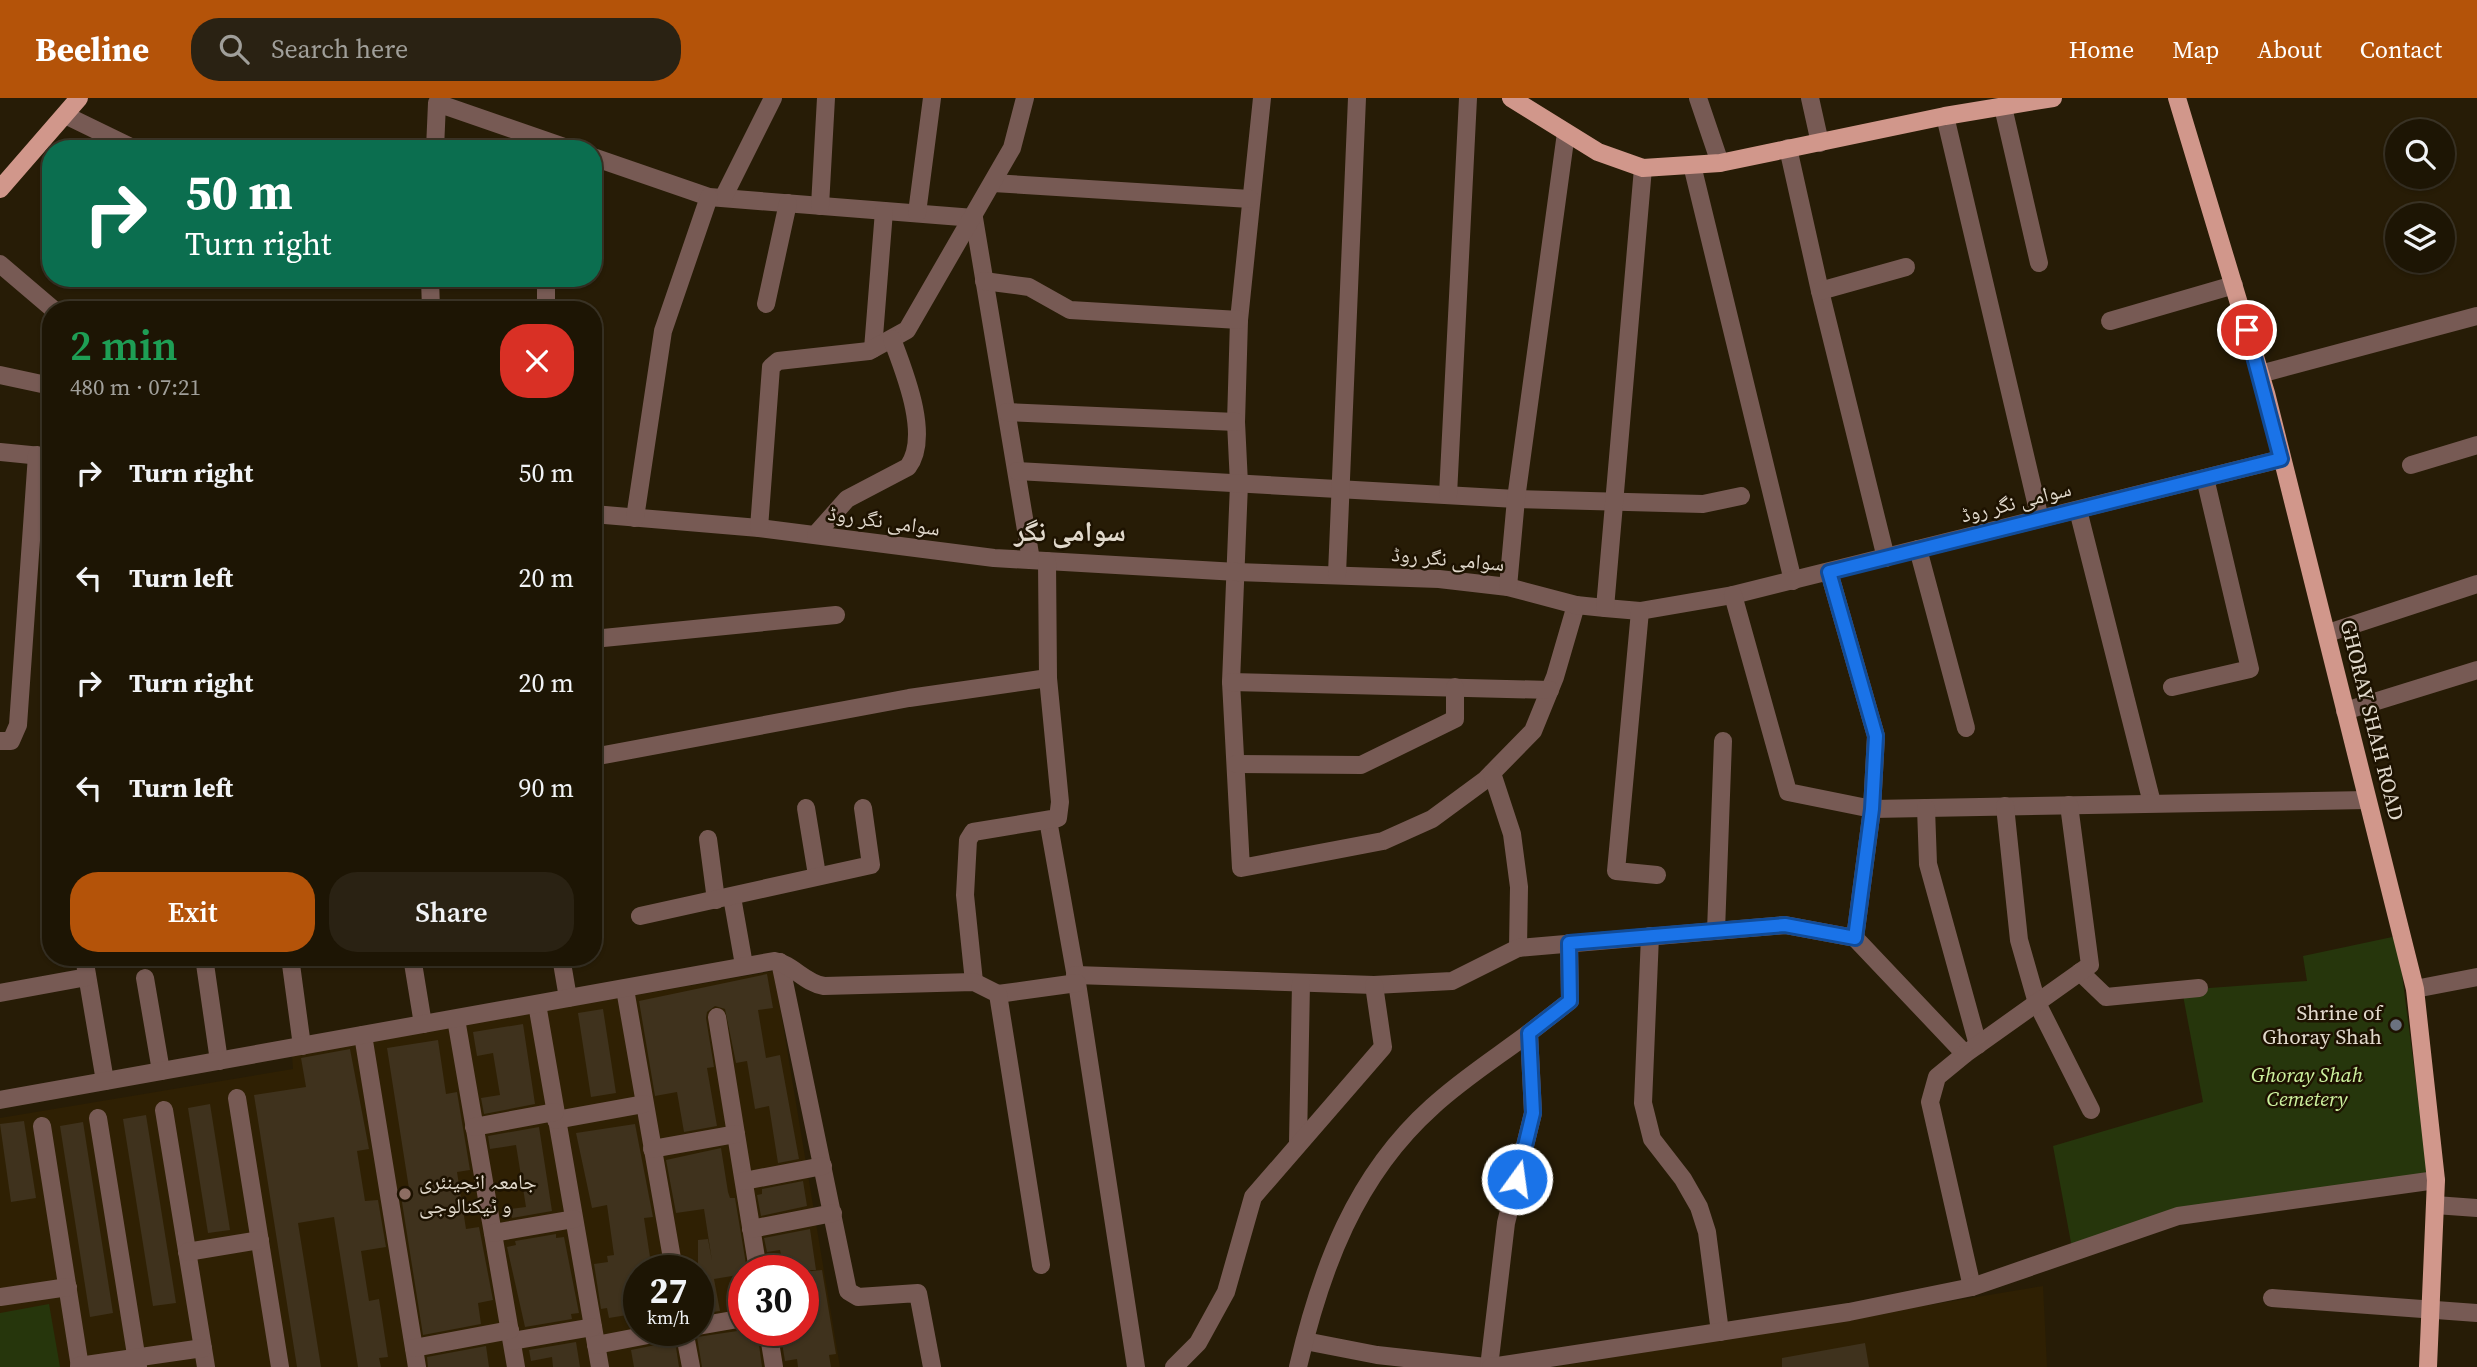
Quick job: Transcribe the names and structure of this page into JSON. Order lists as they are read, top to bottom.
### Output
{
  "streets": {
    "main road": ["GHORAY SHAH ROAD"],
    "street": ["سوامی نگر روڈ"]
  },
  "crossings": [
    ["سوامی نگر روڈ", "GHORAY SHAH ROAD"]
  ],
  "districts": ["سوامی نگر"],
  "parks": ["Ghoray Shah Cemetery"],
  "places": ["Shrine of Ghoray Shah", "جامعہ انجینئری و ٹیکنالوجی"],
  "page": {
    "header": "Beeline",
    "search": "Search here",
    "nav": [
      "Home",
      "Map",
      "About",
      "Contact"
    ],
    "turn": ["50 m", "Turn right"],
    "heading": ["2 min", "480 m · 07:21"],
    "list": [
      {
        "name": "Turn right",
        "value": "50 m"
      },
      {
        "name": "Turn left",
        "value": "20 m"
      },
      {
        "name": "Turn right",
        "value": "20 m"
      },
      {
        "name": "Turn left",
        "value": "90 m"
      }
    ],
    "buttons": ["Exit", "Share"],
    "speed": "27 km/h",
    "limit": "30"
  }
}
